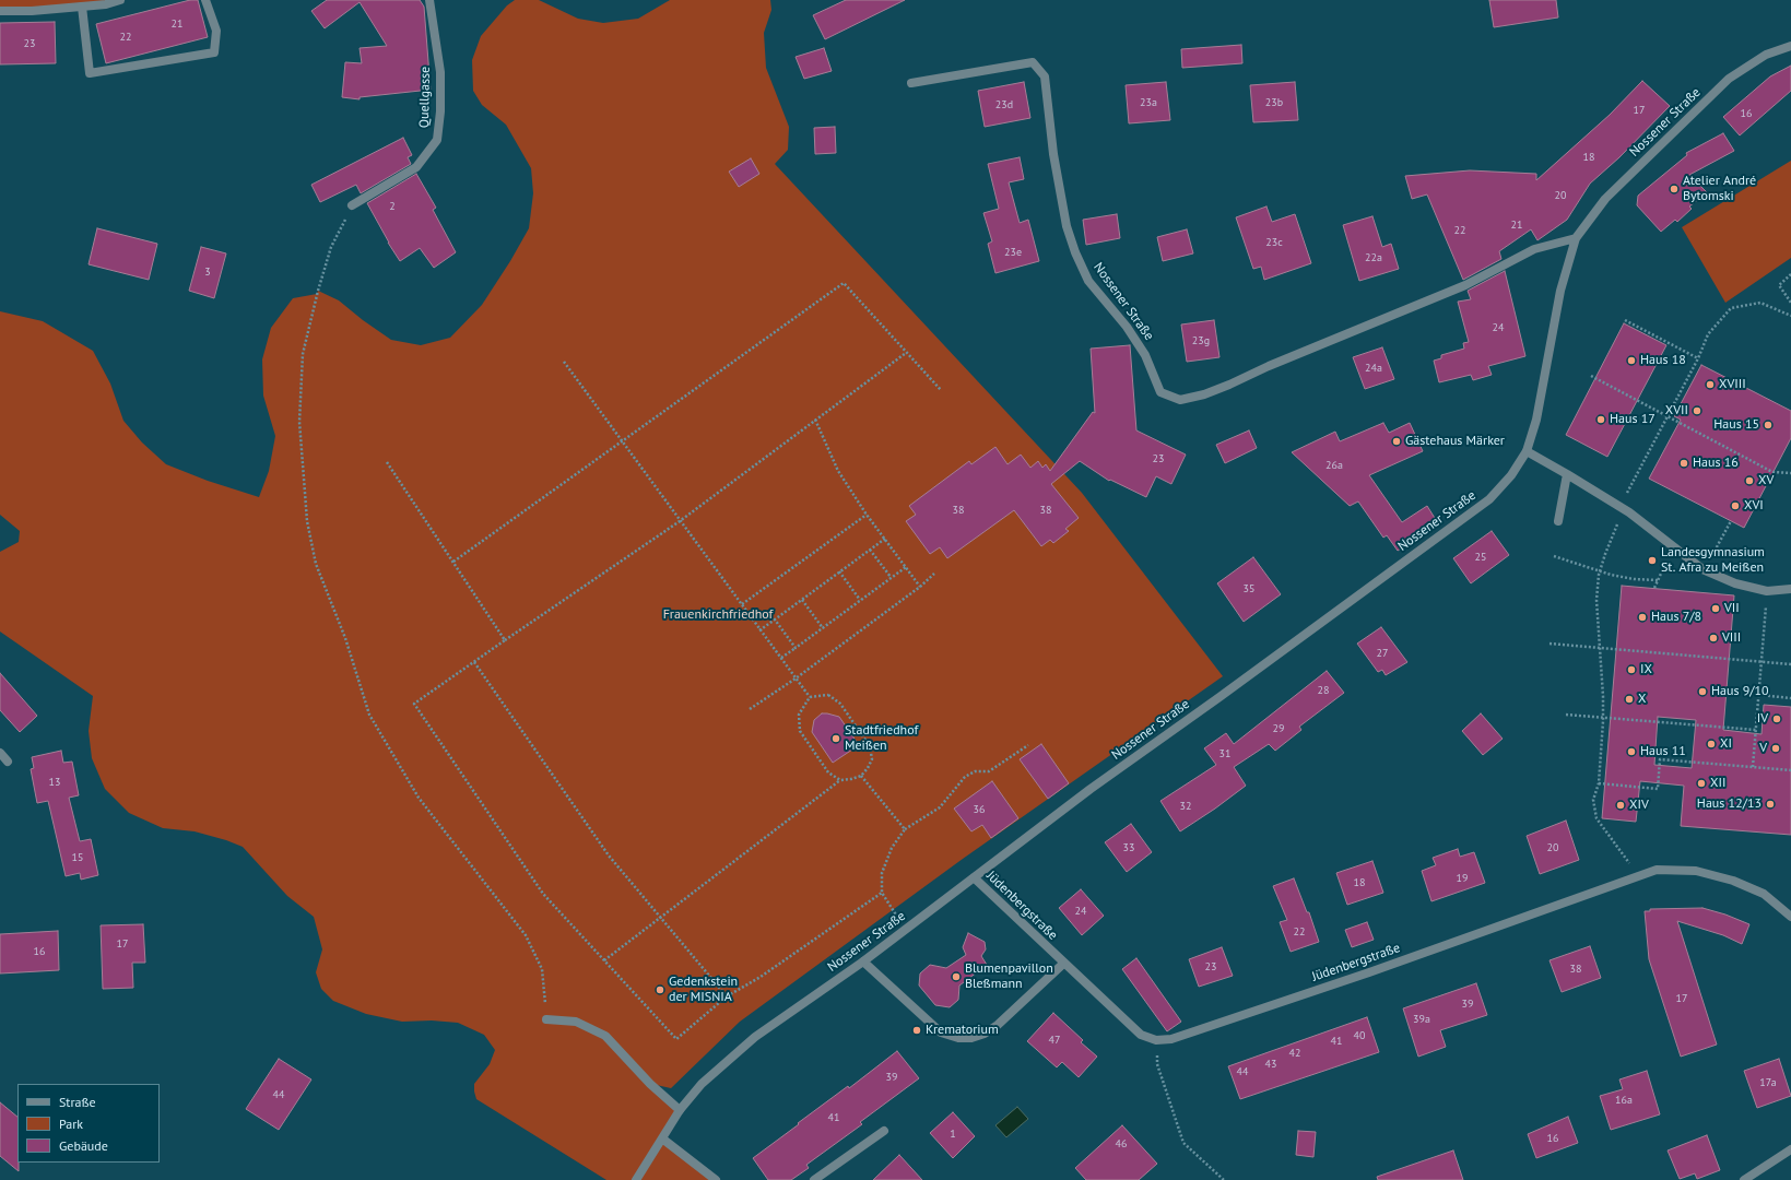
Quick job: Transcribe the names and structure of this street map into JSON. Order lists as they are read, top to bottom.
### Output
{
  "streets": {
    "street": ["Quellgasse", "Nossener Straße", "Jüdenbergstraße"]
  },
  "crossings": [
    ["Nossener Straße", "Jüdenbergstraße"]
  ],
  "parks": ["Frauenkirchfriedhof"],
  "places": [
    "Atelier André Bytomski",
    "Haus 18",
    "XVIII",
    "XVII",
    "Haus 17",
    "Haus 15",
    "Gästehaus Märker",
    "Haus 16",
    "XV",
    "XVI",
    "Landesgymnasium St. Afra zu Meißen",
    "VII",
    "Haus 7/8",
    "VIII",
    "IX",
    "Haus 9/10",
    "X",
    "IV",
    "Stadtfriedhof Meißen",
    "XI",
    "V",
    "Haus 11",
    "XII",
    "Haus 12/13",
    "XIV",
    "Blumenpavillon Bleßmann",
    "Gedenkstein der MISNIA",
    "Krematorium"
  ],
  "house_numbers": [
    "21",
    "22",
    "23",
    "23a",
    "23b",
    "23d",
    "17",
    "16",
    "18",
    "20",
    "2",
    "21",
    "22",
    "23c",
    "23e",
    "22a",
    "3",
    "24",
    "23g",
    "24a",
    "23",
    "26a",
    "38",
    "38",
    "25",
    "35",
    "27",
    "28",
    "29",
    "31",
    "13",
    "32",
    "36",
    "33",
    "20",
    "15",
    "19",
    "18",
    "24",
    "22",
    "17",
    "16",
    "23",
    "38",
    "17",
    "39",
    "39a",
    "40",
    "47",
    "41",
    "42",
    "43",
    "44",
    "39",
    "17a",
    "44",
    "16a",
    "41",
    "1",
    "16",
    "46"
  ],
  "legend": ["Straße", "Park", "Gebäude"]
}
